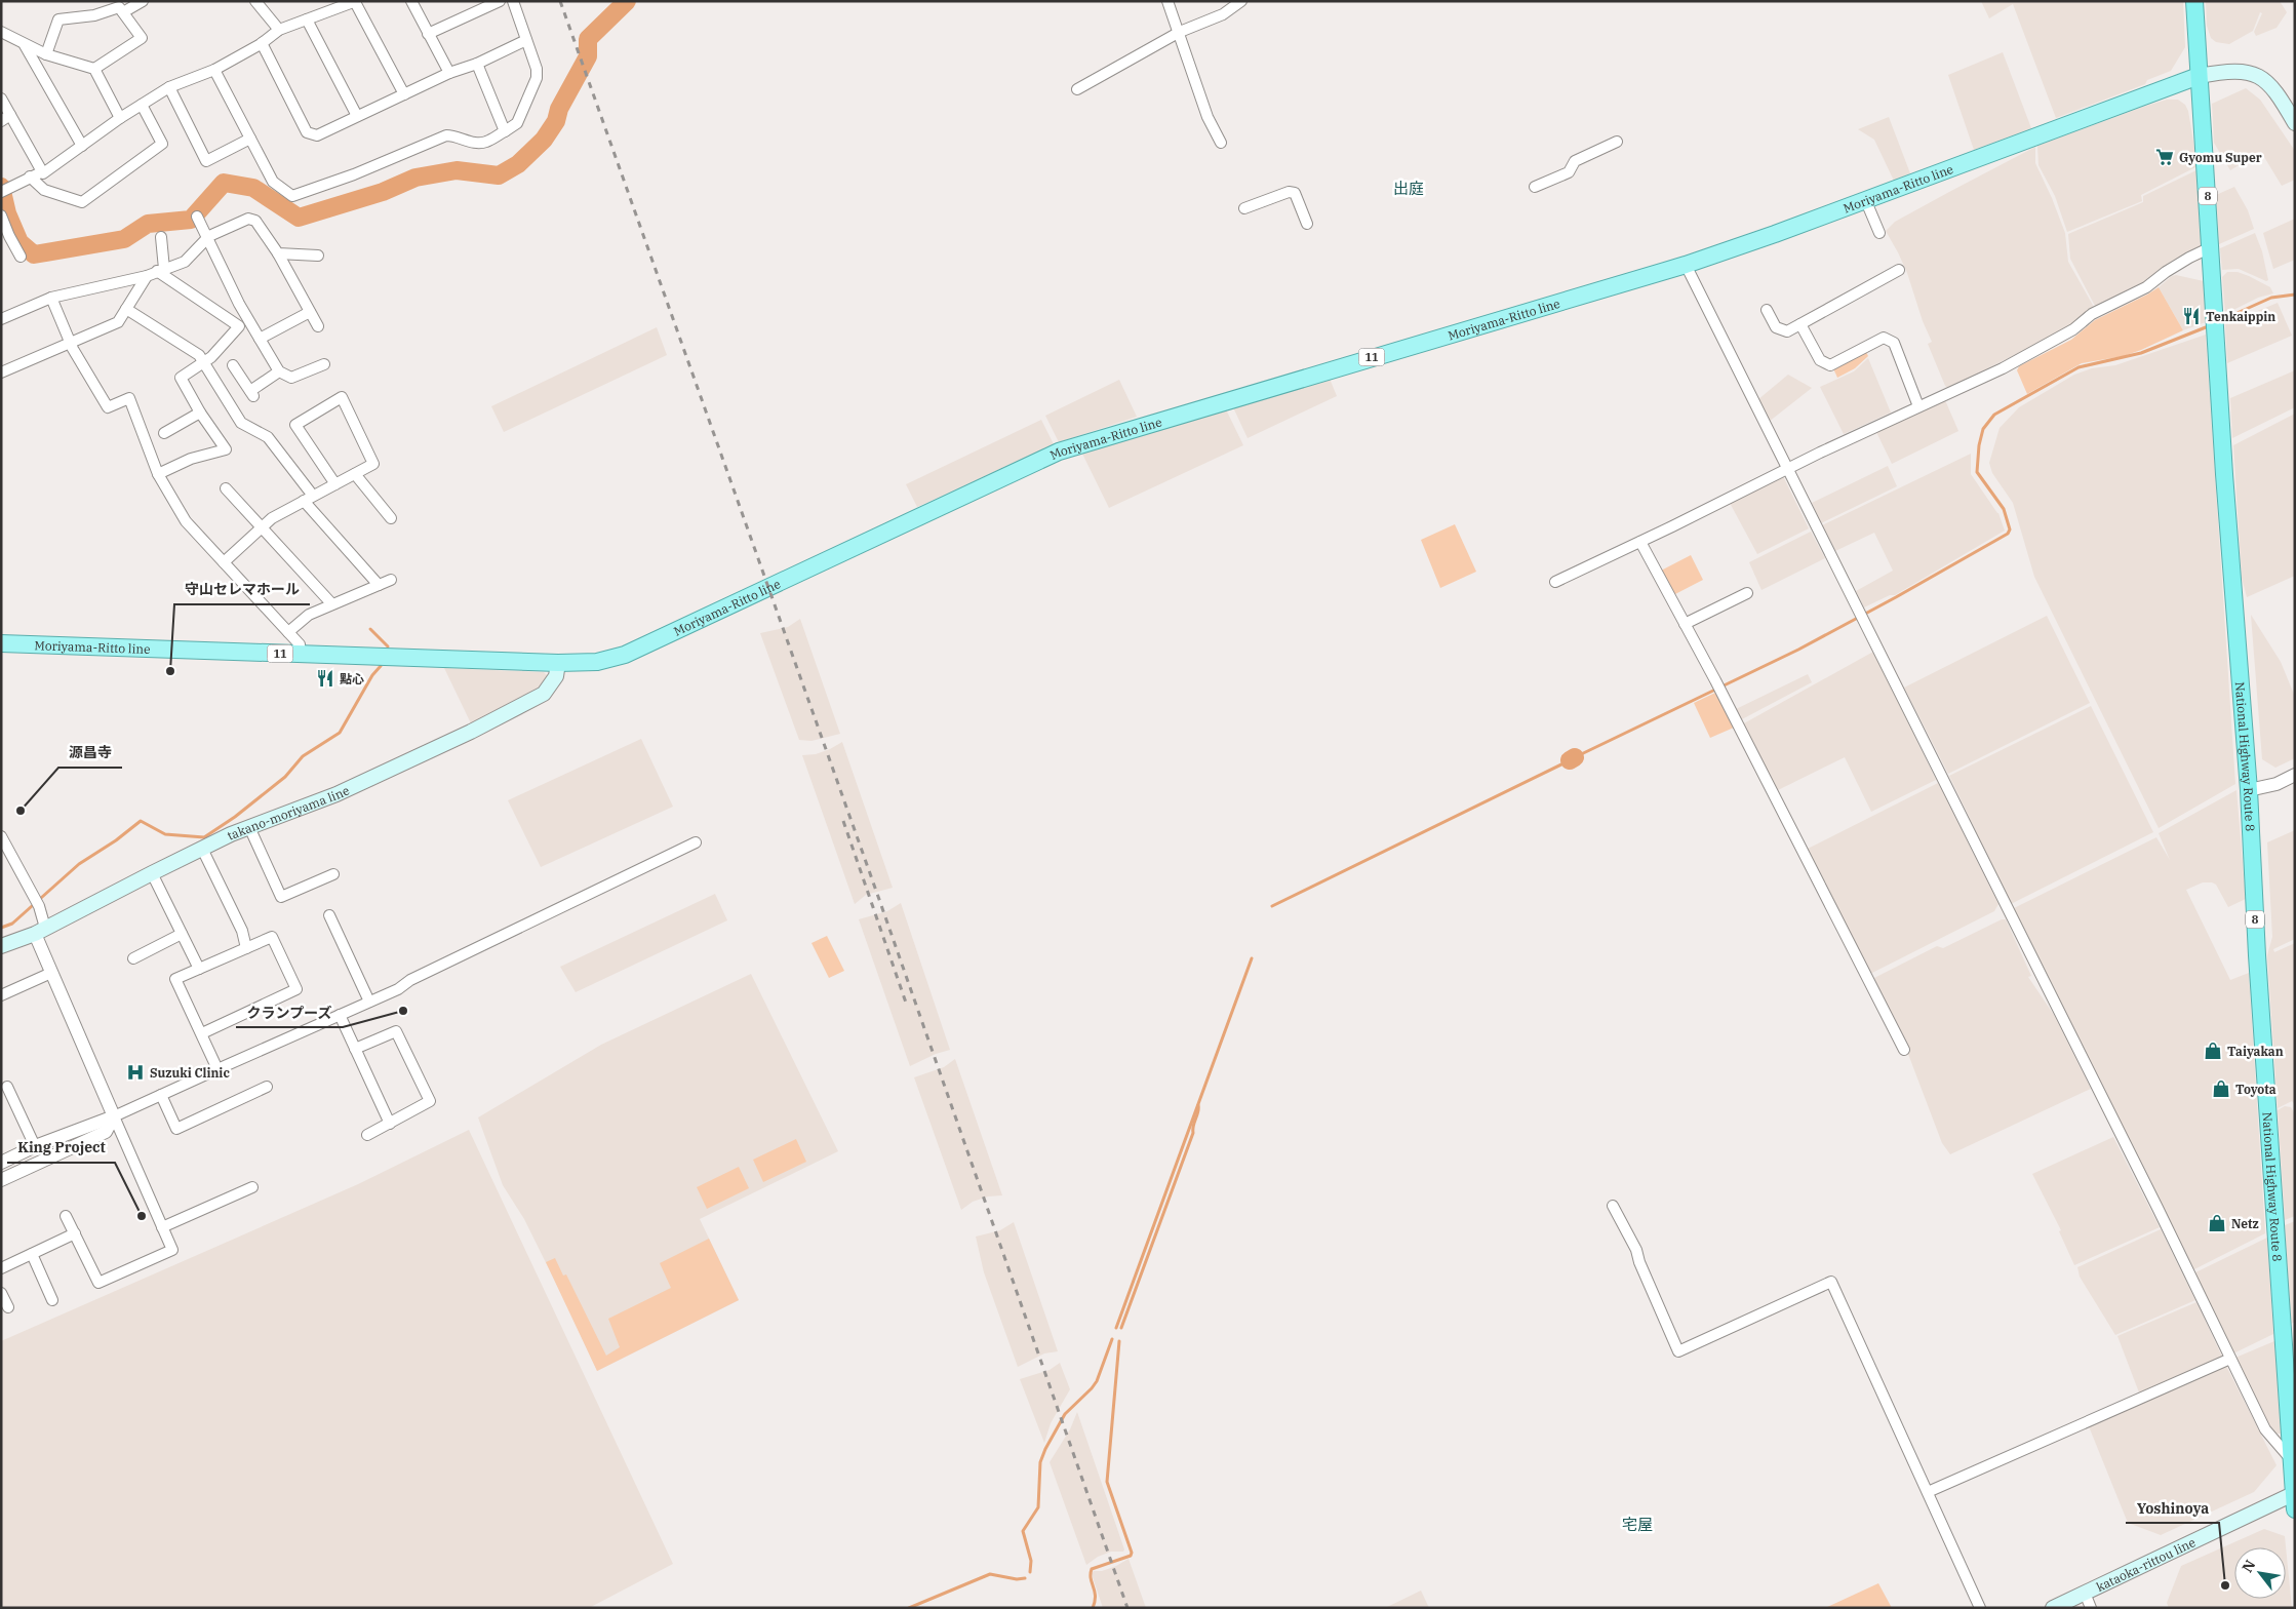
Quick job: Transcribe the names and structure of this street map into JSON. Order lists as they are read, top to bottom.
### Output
{
  "streets": {
    "highway": ["8", "National Highway Route 8"],
    "main road": [
      "Moriyama-Ritto line",
      "11",
      "takano-moriyama line",
      "kataoka-rittou line"
    ]
  },
  "crossings": [
    ["Moriyama-Ritto line", "National Highway Route 8"],
    ["Moriyama-Ritto line", "takano-moriyama line"],
    ["National Highway Route 8", "kataoka-rittou line"]
  ],
  "districts": ["出庭", "宅屋"],
  "places": {
    "supermarket": ["Gyomu Super"],
    "restaurant": ["Tenkaippin", "點心"],
    "other": [
      "守山セレマホール",
      "源昌寺",
      "クランプーズ",
      "King Project",
      "Yoshinoya"
    ],
    "shop": ["Taiyakan", "Toyota", "Netz"],
    "hospital": ["Suzuki Clinic"]
  },
  "north": "top left"
}
